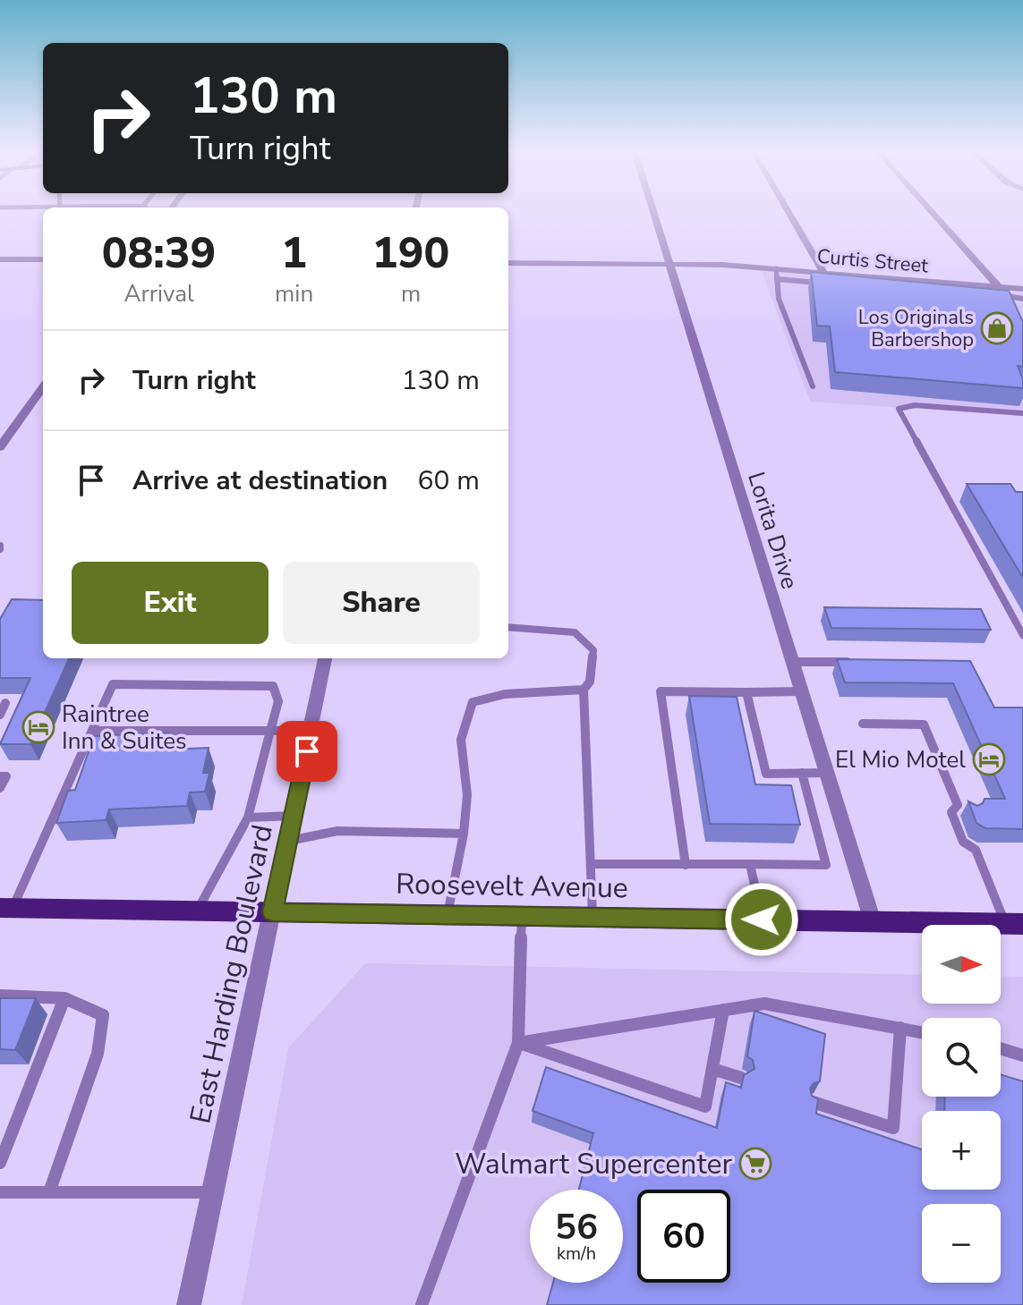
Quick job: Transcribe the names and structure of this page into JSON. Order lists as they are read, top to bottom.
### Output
{
  "streets": {
    "main road": ["Roosevelt Avenue"],
    "street": ["Curtis Street", "Lorita Drive", "East Harding Boulevard"]
  },
  "crossings": [
    ["Curtis Street", "Lorita Drive"],
    ["Lorita Drive", "Roosevelt Avenue"],
    ["Roosevelt Avenue", "East Harding Boulevard"]
  ],
  "places": {
    "shop": ["Los Originals Barbershop"],
    "hotel": ["Raintree Inn & Suites", "El Mio Motel"],
    "supermarket": ["Walmart Supercenter"]
  },
  "north": "right",
  "page": {
    "turn": ["130 m", "Turn right"],
    "eta": [
      "08:39",
      "Arrival",
      "1",
      "min",
      "190",
      "m"
    ],
    "list": [
      {
        "name": "Turn right",
        "value": "130 m"
      },
      {
        "name": "Arrive at destination",
        "value": "60 m"
      }
    ],
    "buttons": ["Exit", "Share"],
    "map_buttons": ["+", "−"],
    "speed": "56 km/h",
    "limit": "60"
  }
}
